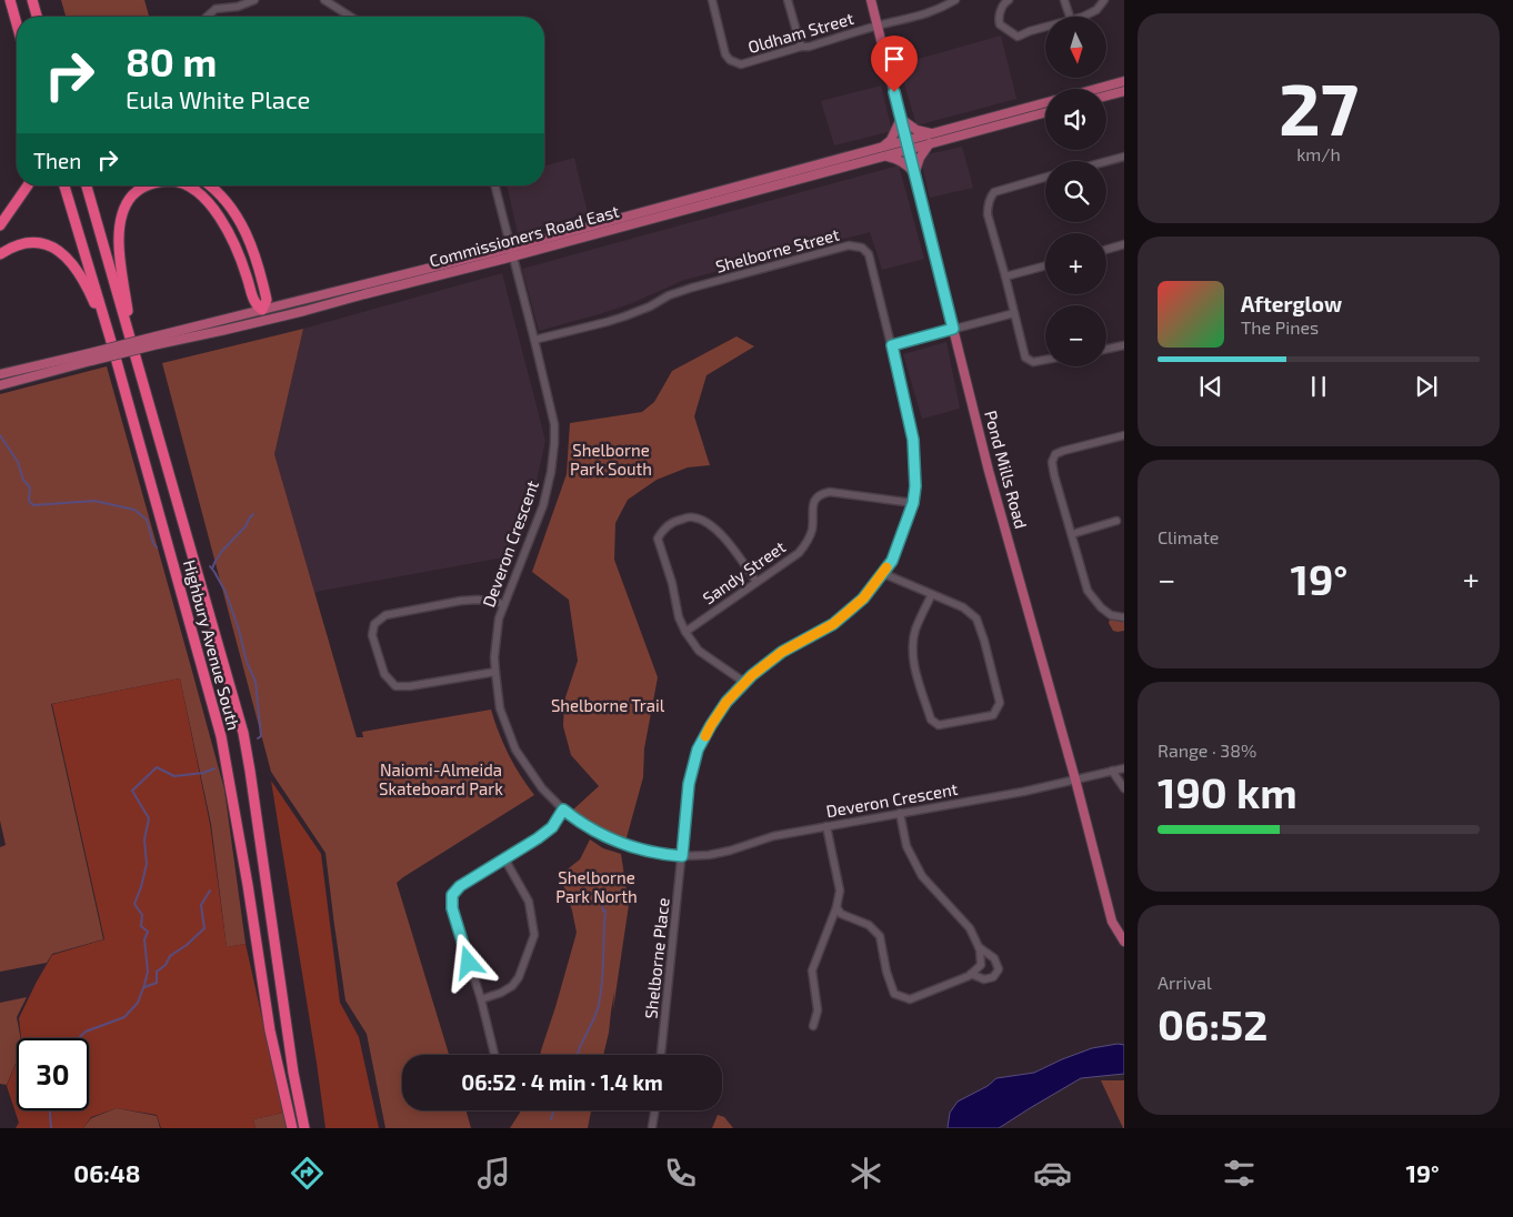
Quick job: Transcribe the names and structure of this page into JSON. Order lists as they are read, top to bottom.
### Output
{
  "streets": {
    "highway": ["Highbury Avenue South"],
    "main road": ["Commissioners Road East", "Pond Mills Road"],
    "street": [
      "Oldham Street",
      "Shelborne Street",
      "Deveron Crescent",
      "Sandy Street",
      "Shelborne Place"
    ]
  },
  "crossings": [
    ["Oldham Street", "Pond Mills Road"],
    ["Commissioners Road East", "Pond Mills Road"],
    ["Commissioners Road East", "Deveron Crescent"],
    ["Shelborne Street", "Deveron Crescent"],
    ["Shelborne Street", "Sandy Street"],
    ["Shelborne Street", "Shelborne Place"],
    ["Pond Mills Road", "Deveron Crescent"],
    ["Deveron Crescent", "Shelborne Place"]
  ],
  "parks": [
    "Shelborne Park South",
    "Shelborne Trail",
    "Naiomi-Almeida Skateboard Park",
    "Shelborne Park North"
  ],
  "north": "bottom",
  "page": {
    "tile": [
      ["27", "km/h"],
      "Climate",
      ["Range · 38%", "190 km"],
      ["Arrival", "06:52"]
    ],
    "map_buttons": ["+", "−"],
    "turn": ["80 m", "Eula White Place"],
    "then": "Then",
    "song": ["Afterglow", "The Pines"],
    "heat": ["−", "19°", "+"],
    "limit": "30",
    "trip": "06:52 · 4 min · 1.4 km",
    "tabs": ["06:48", "19°"]
  }
}
